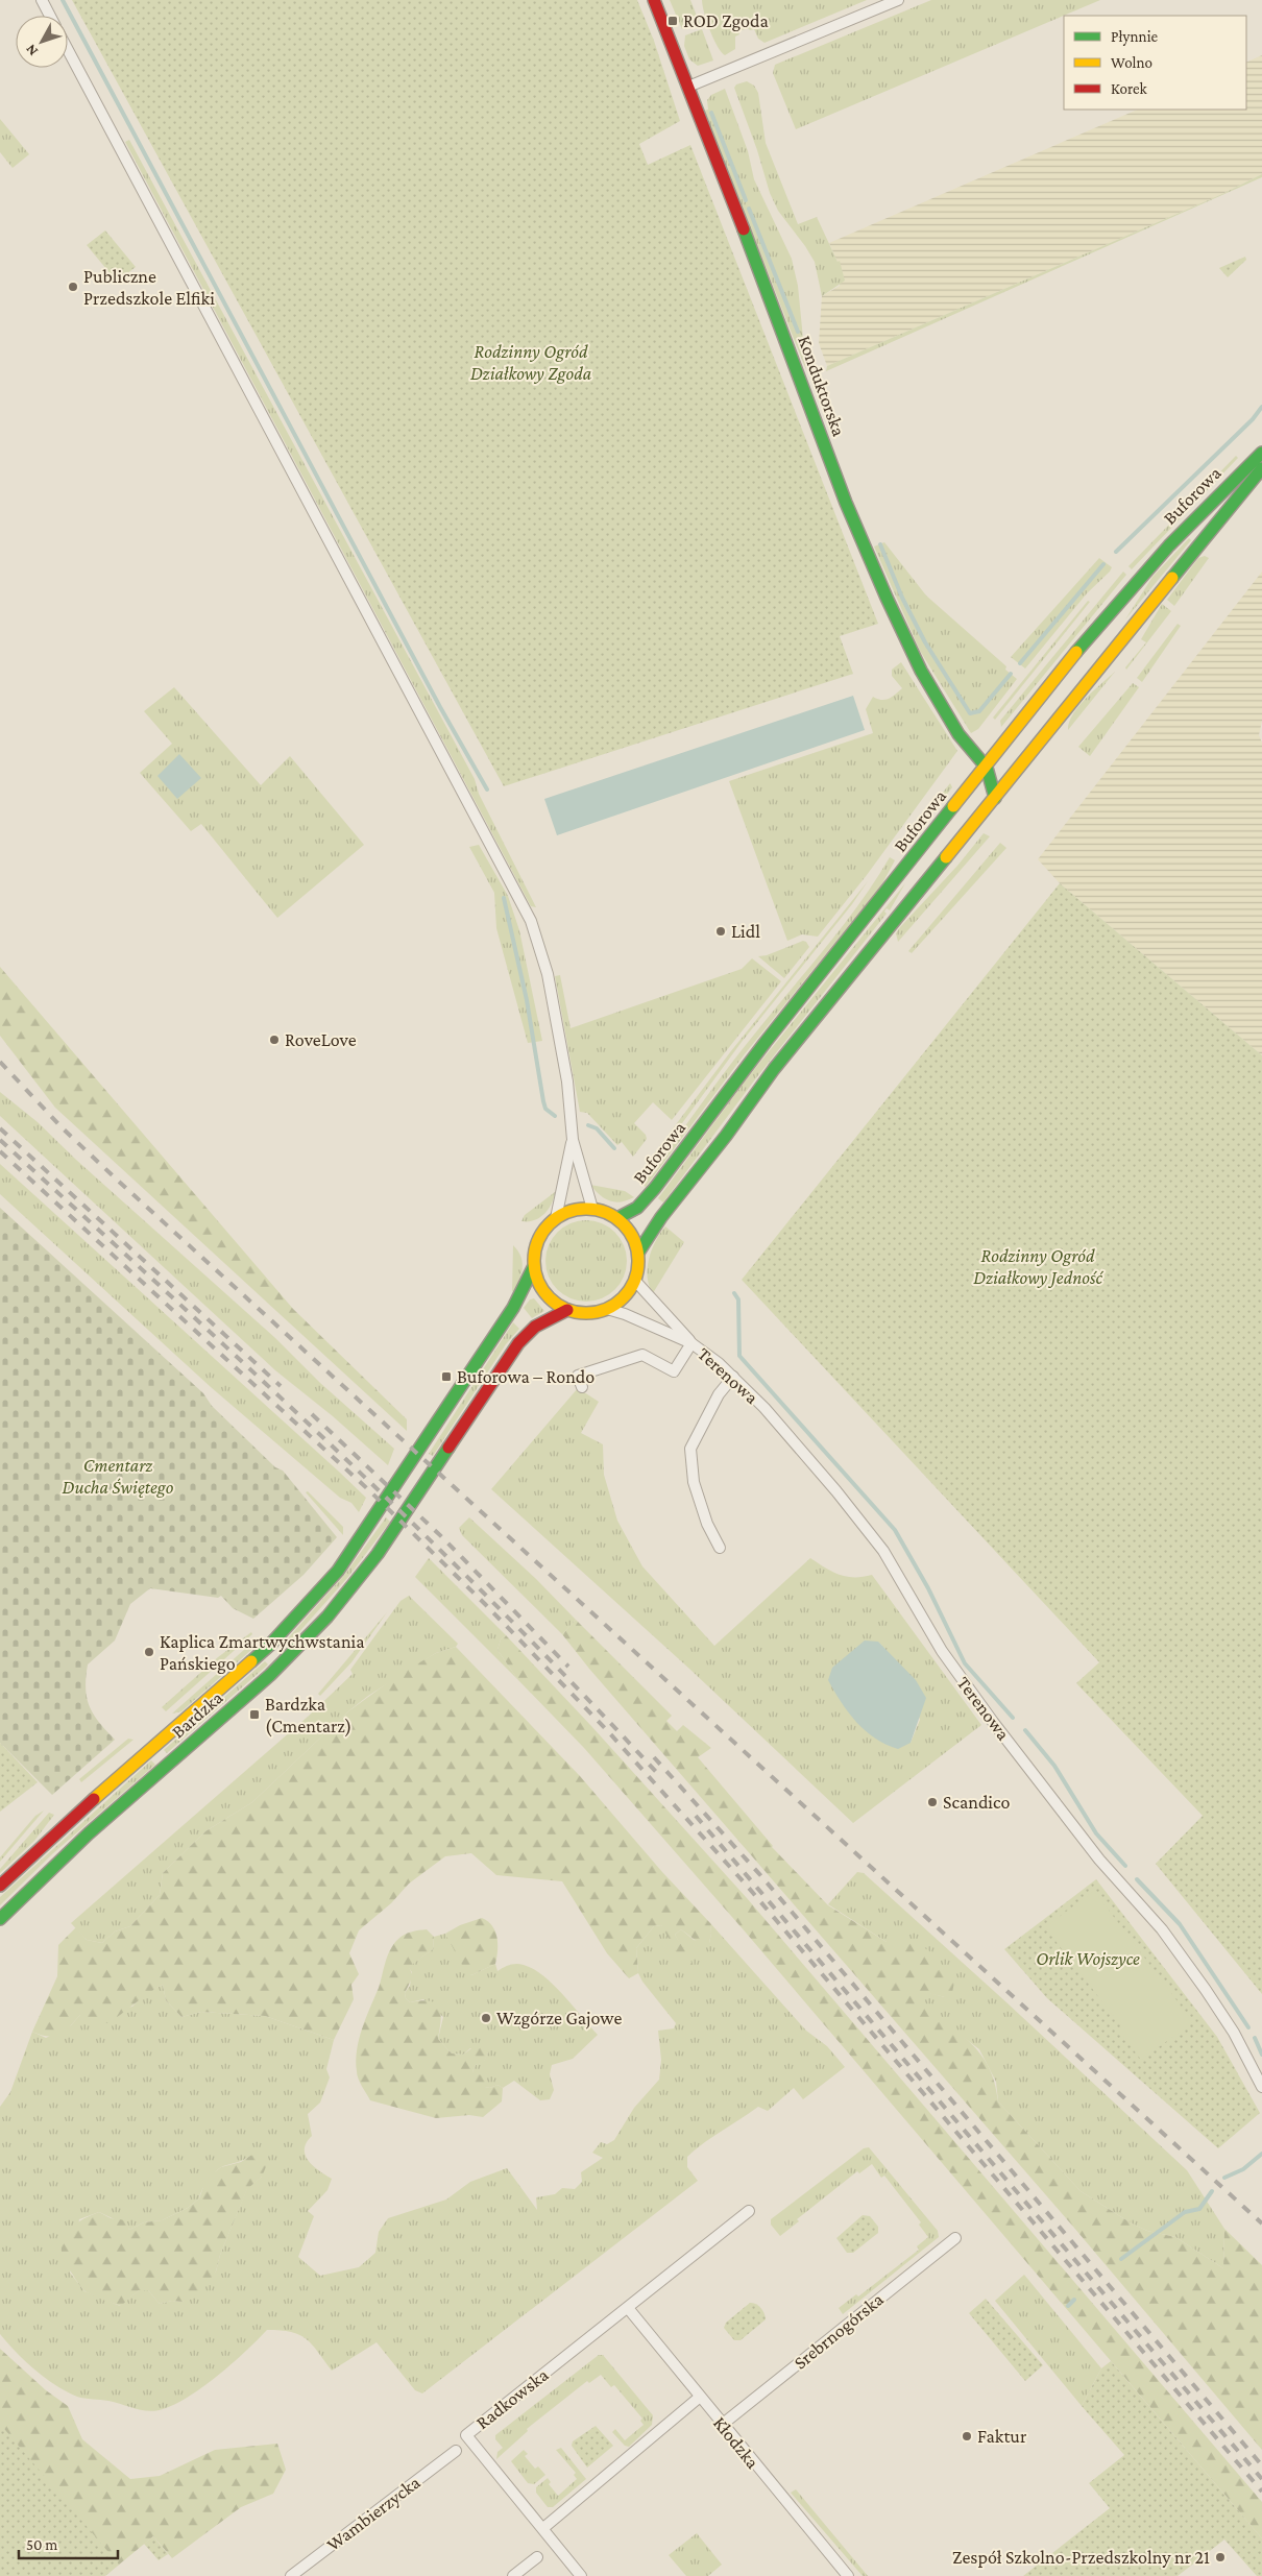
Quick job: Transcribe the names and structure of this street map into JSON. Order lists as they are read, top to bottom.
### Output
{
  "streets": {
    "main road": ["Konduktorska", "Buforowa", "Bardzka"],
    "street": [
      "Terenowa",
      "Srebrnogórska",
      "Radkowska",
      "Kłodzka",
      "Wambierzycka"
    ]
  },
  "crossings": [
    ["Konduktorska", "Buforowa"],
    ["Buforowa", "Terenowa"],
    ["Buforowa", "Bardzka"],
    ["Terenowa", "Bardzka"],
    ["Srebrnogórska", "Kłodzka"],
    ["Radkowska", "Kłodzka"]
  ],
  "parks": [
    "Rodzinny Ogród Działkowy Zgoda",
    "Rodzinny Ogród Działkowy Jedność",
    "Cmentarz Ducha Świętego",
    "Orlik Wojszyce"
  ],
  "places": {
    "transit": ["ROD Zgoda", "Buforowa – Rondo", "Bardzka (Cmentarz)"],
    "other": [
      "Publiczne Przedszkole Elfiki",
      "Lidl",
      "RoveLove",
      "Kaplica Zmartwychwstania Pańskiego",
      "Scandico",
      "Wzgórze Gajowe",
      "Faktur",
      "Zespół Szkolno-Przedszkolny nr 21"
    ]
  },
  "legend": ["Płynnie", "Wolno", "Korek"],
  "scale_bar": "50 m",
  "north": "bottom left"
}
